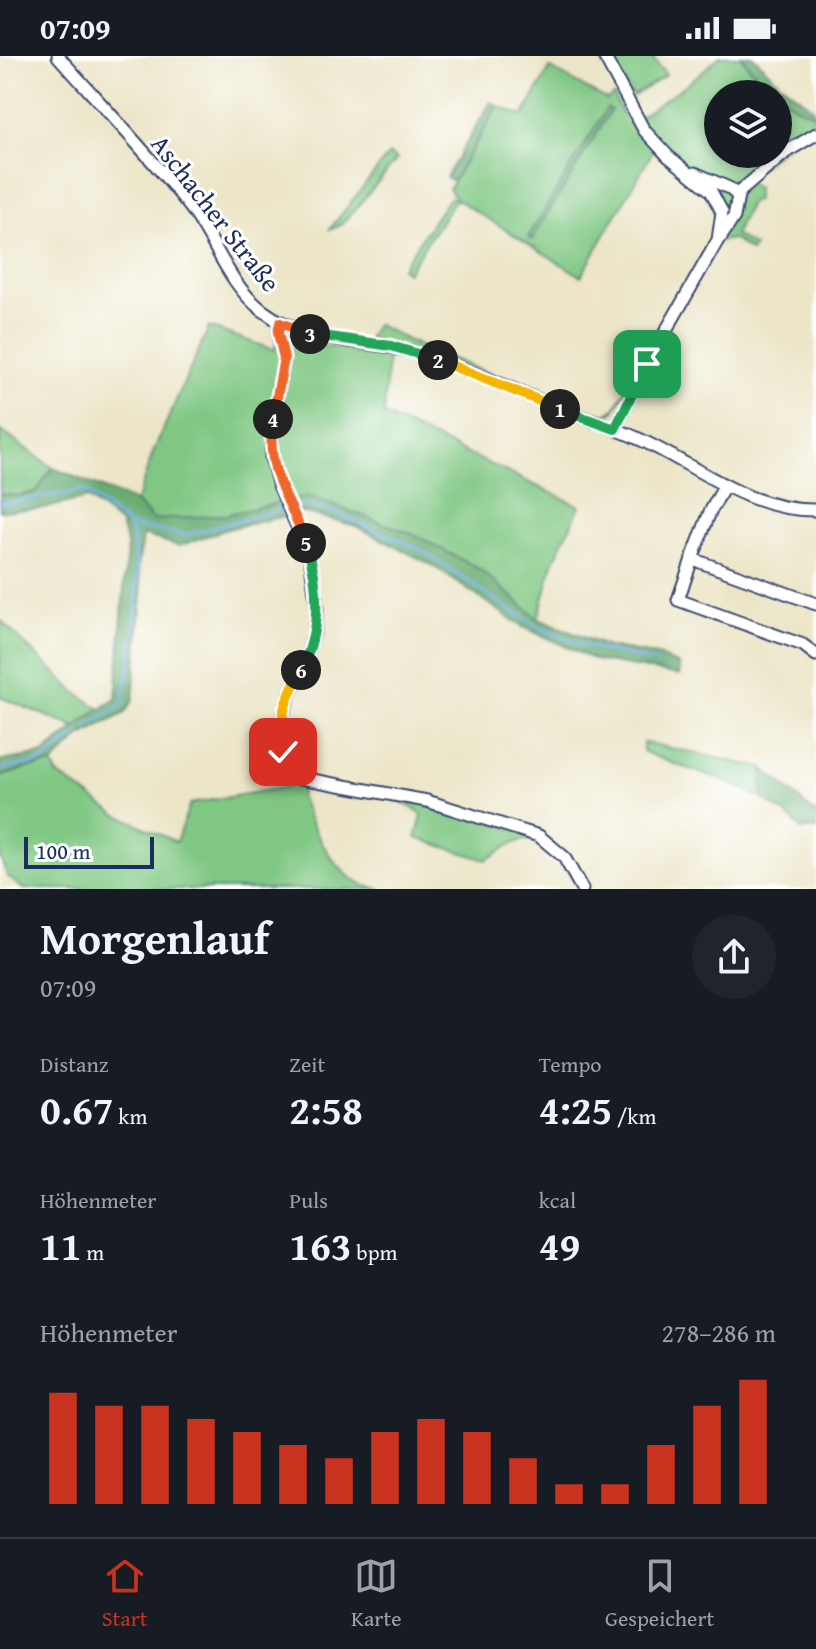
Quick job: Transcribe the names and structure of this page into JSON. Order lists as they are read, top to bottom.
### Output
{
  "streets": {
    "street": ["Aschacher Straße"]
  },
  "scale_bar": "100 m",
  "page": {
    "status": "07:09",
    "pins": [
      "3",
      "2",
      "1",
      "4",
      "5",
      "6"
    ],
    "scale": "100 m",
    "heading": ["Morgenlauf", "07:09"],
    "stats": [
      ["Distanz", "0.67 km"],
      ["Zeit", "2:58"],
      ["Tempo", "4:25 /km"],
      ["Höhenmeter", "11 m"],
      ["Puls", "163 bpm"],
      ["kcal", "49"]
    ],
    "chart": ["Höhenmeter", "278–286 m"],
    "tabs": ["Start", "Karte", "Gespeichert"]
  }
}
